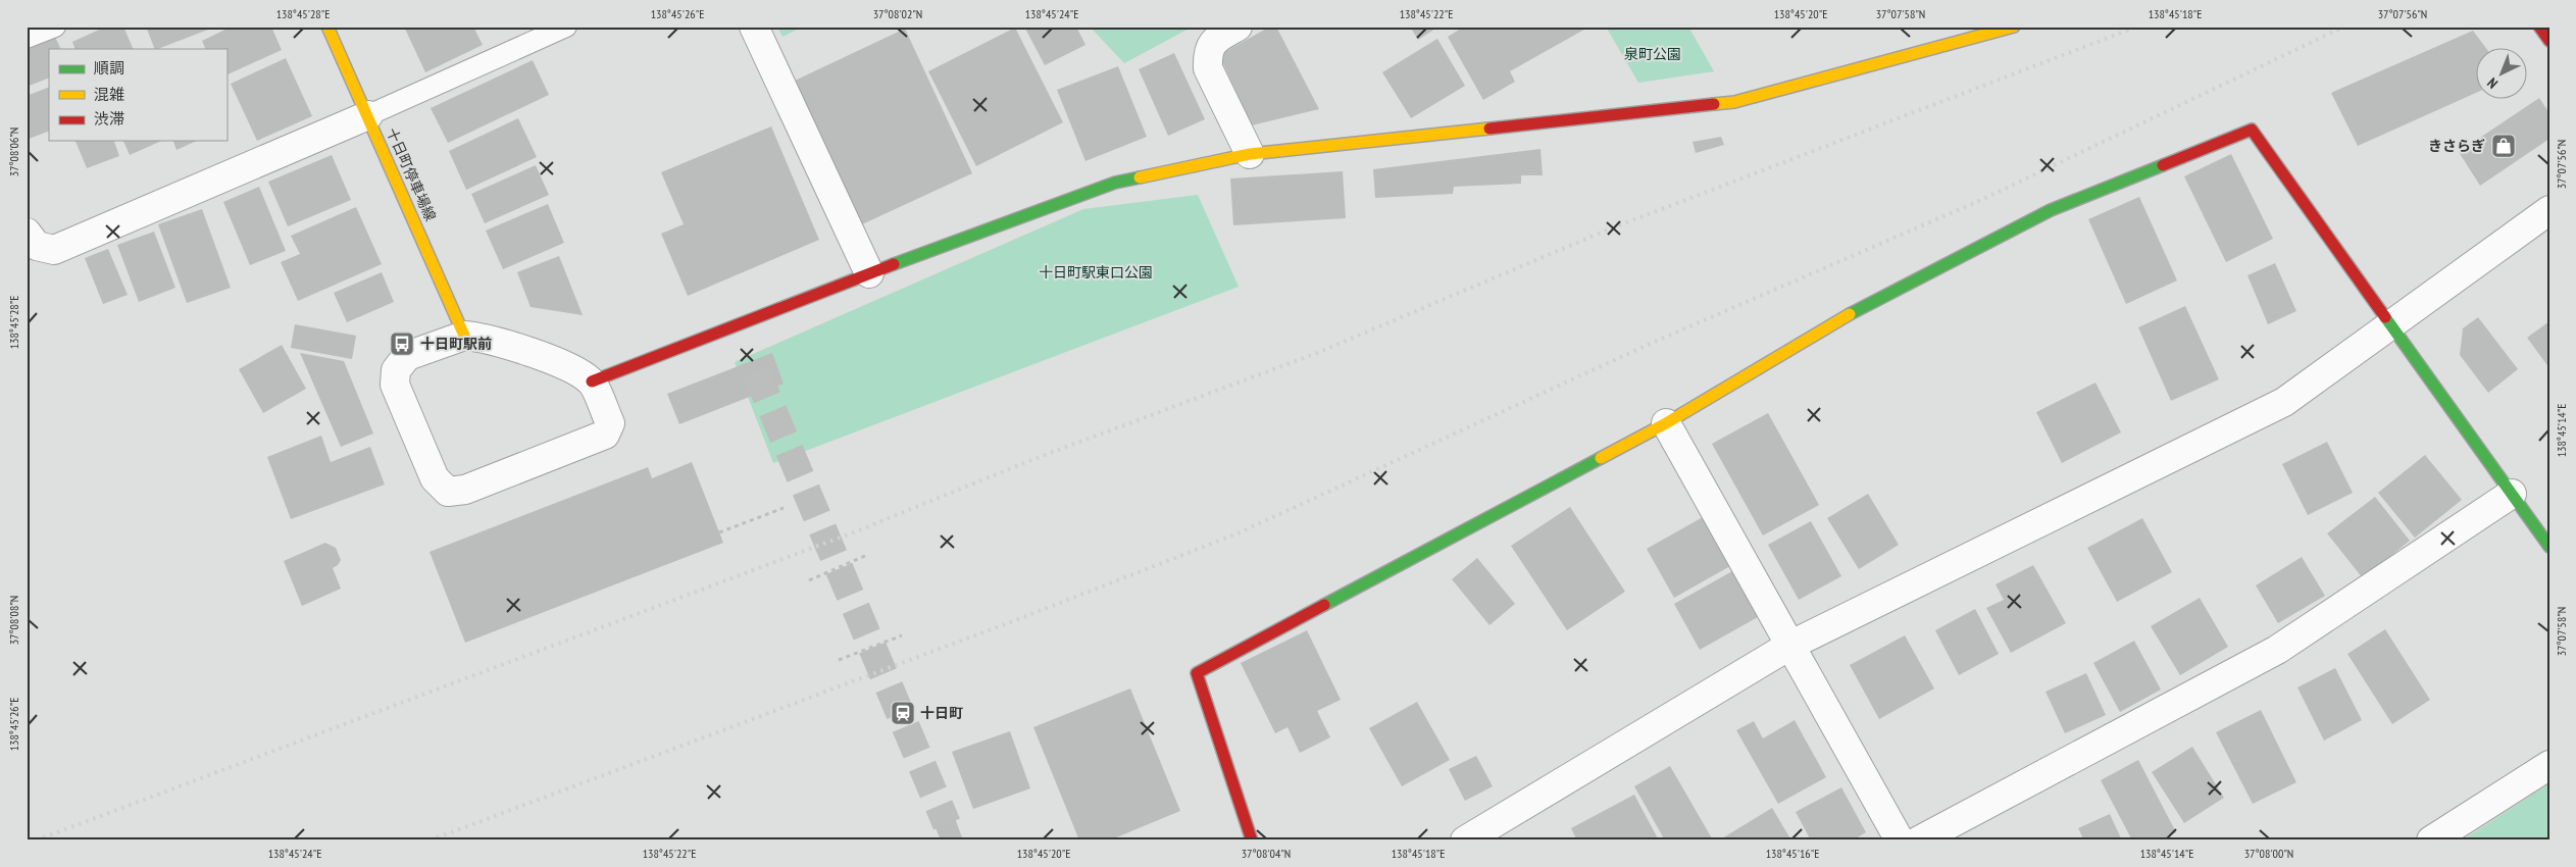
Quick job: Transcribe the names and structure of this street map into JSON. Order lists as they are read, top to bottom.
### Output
{
  "streets": {
    "street": ["十日町停車場線"]
  },
  "parks": ["泉町公園", "十日町駅東口公園"],
  "places": {
    "shop": ["きさらぎ"],
    "bus stop": ["十日町駅前"],
    "station": ["十日町"]
  },
  "legend": ["順調", "混雑", "渋滞"],
  "north": "bottom left",
  "coordinates": [
    "138°45'28\"E",
    "138°45'26\"E",
    "37°08'02\"N",
    "138°45'24\"E",
    "138°45'22\"E",
    "138°45'20\"E",
    "37°07'58\"N",
    "138°45'18\"E",
    "37°07'56\"N",
    "37°08'06\"N",
    "138°45'14\"E",
    "37°08'08\"N",
    "37°08'04\"N",
    "138°45'16\"E",
    "37°08'00\"N"
  ]
}
